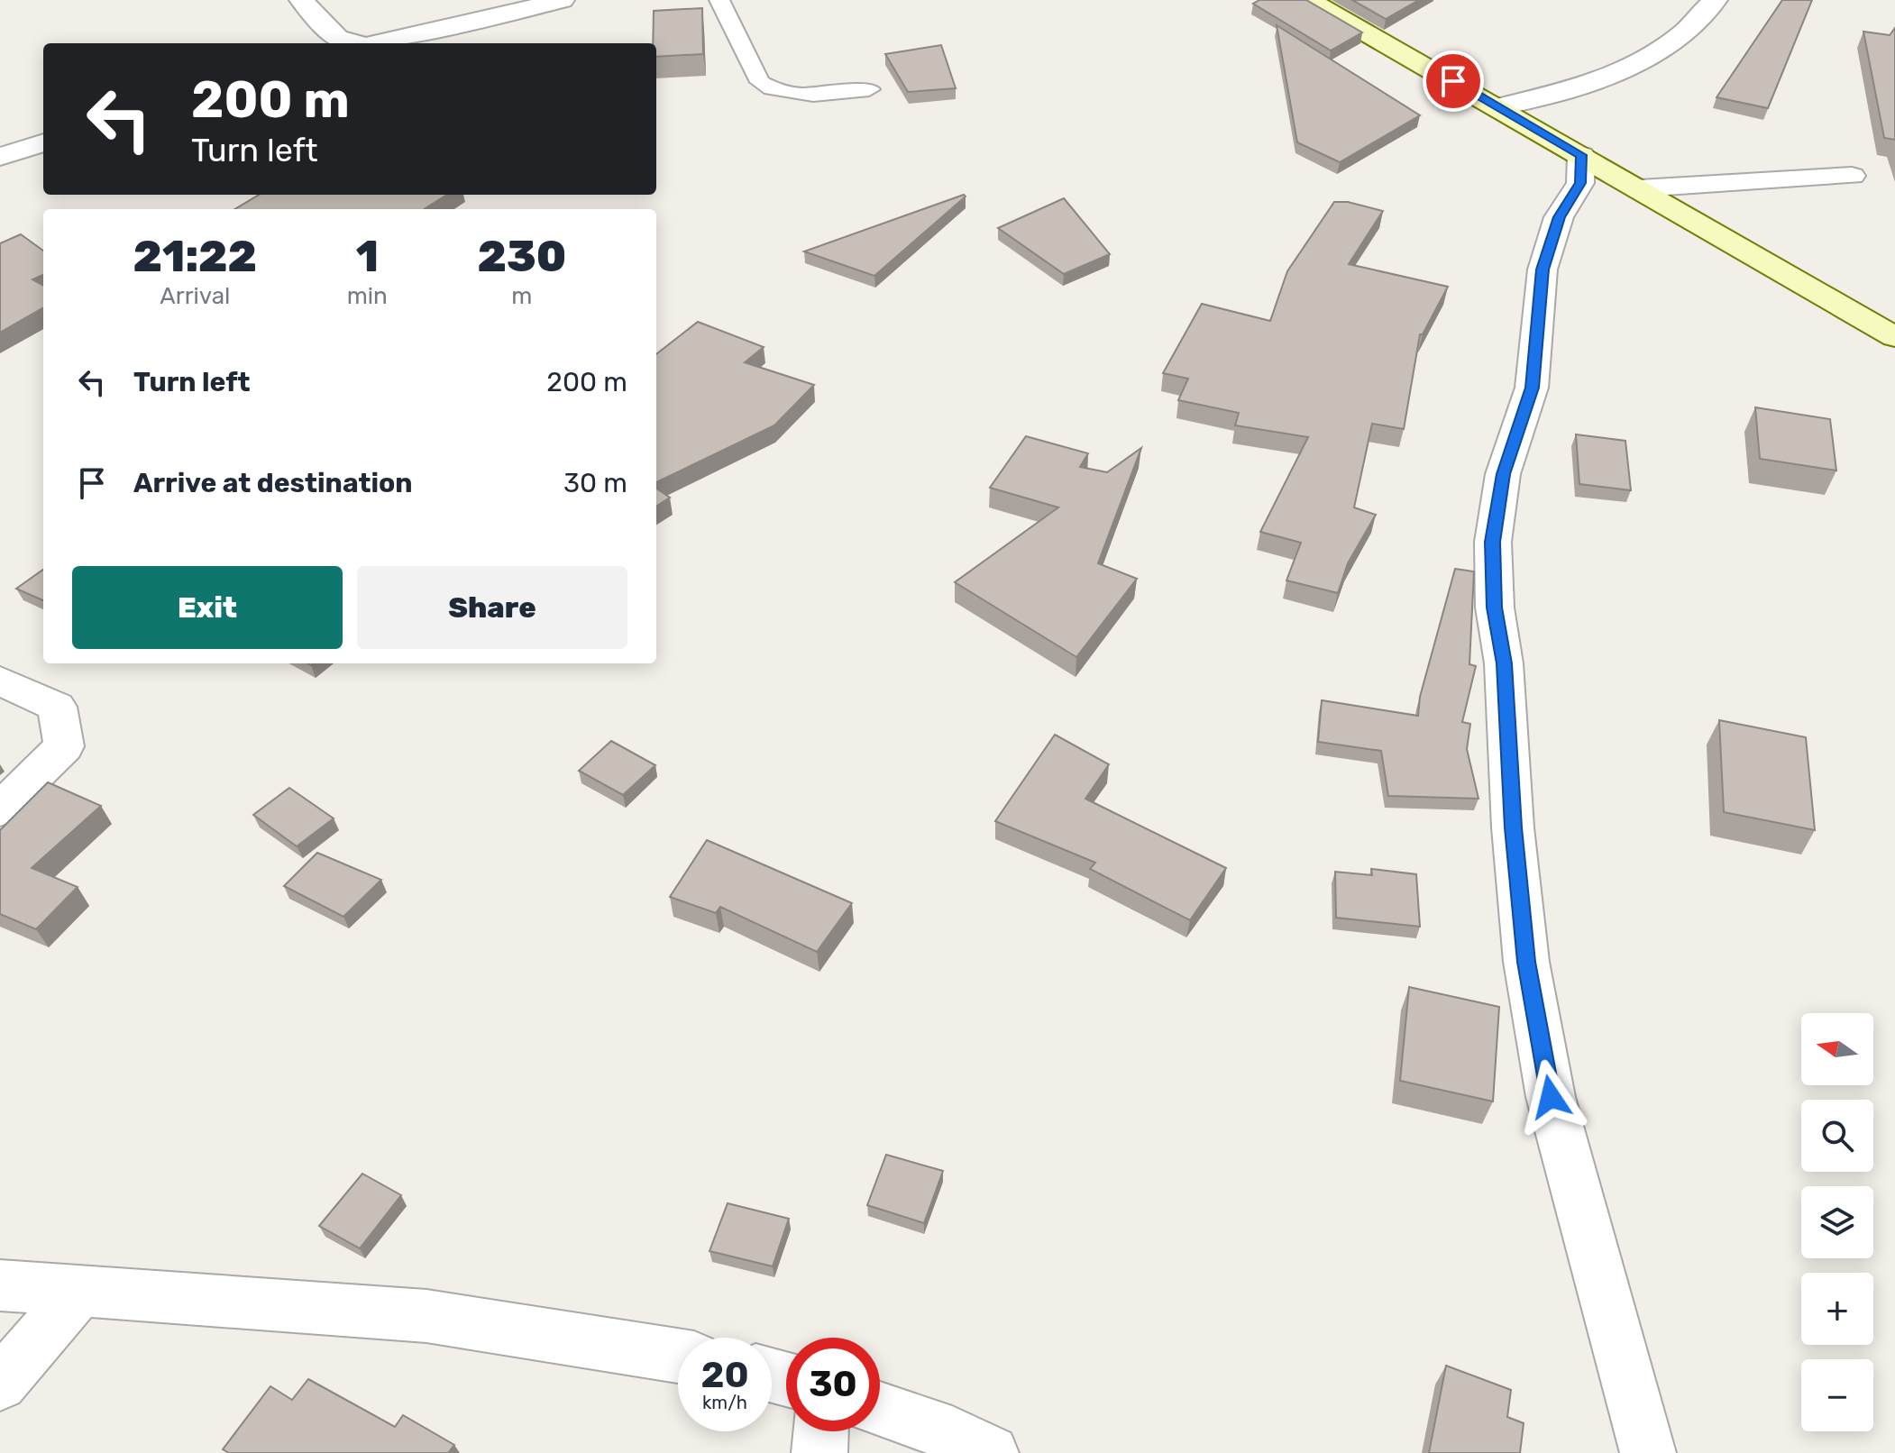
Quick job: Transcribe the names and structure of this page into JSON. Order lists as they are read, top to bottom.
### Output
{
  "north": "left",
  "page": {
    "turn": ["200 m", "Turn left"],
    "eta": [
      "21:22",
      "Arrival",
      "1",
      "min",
      "230",
      "m"
    ],
    "list": [
      {
        "name": "Turn left",
        "value": "200 m"
      },
      {
        "name": "Arrive at destination",
        "value": "30 m"
      }
    ],
    "buttons": ["Exit", "Share"],
    "map_buttons": ["+", "−"],
    "speed": "20 km/h",
    "limit": "30"
  }
}
